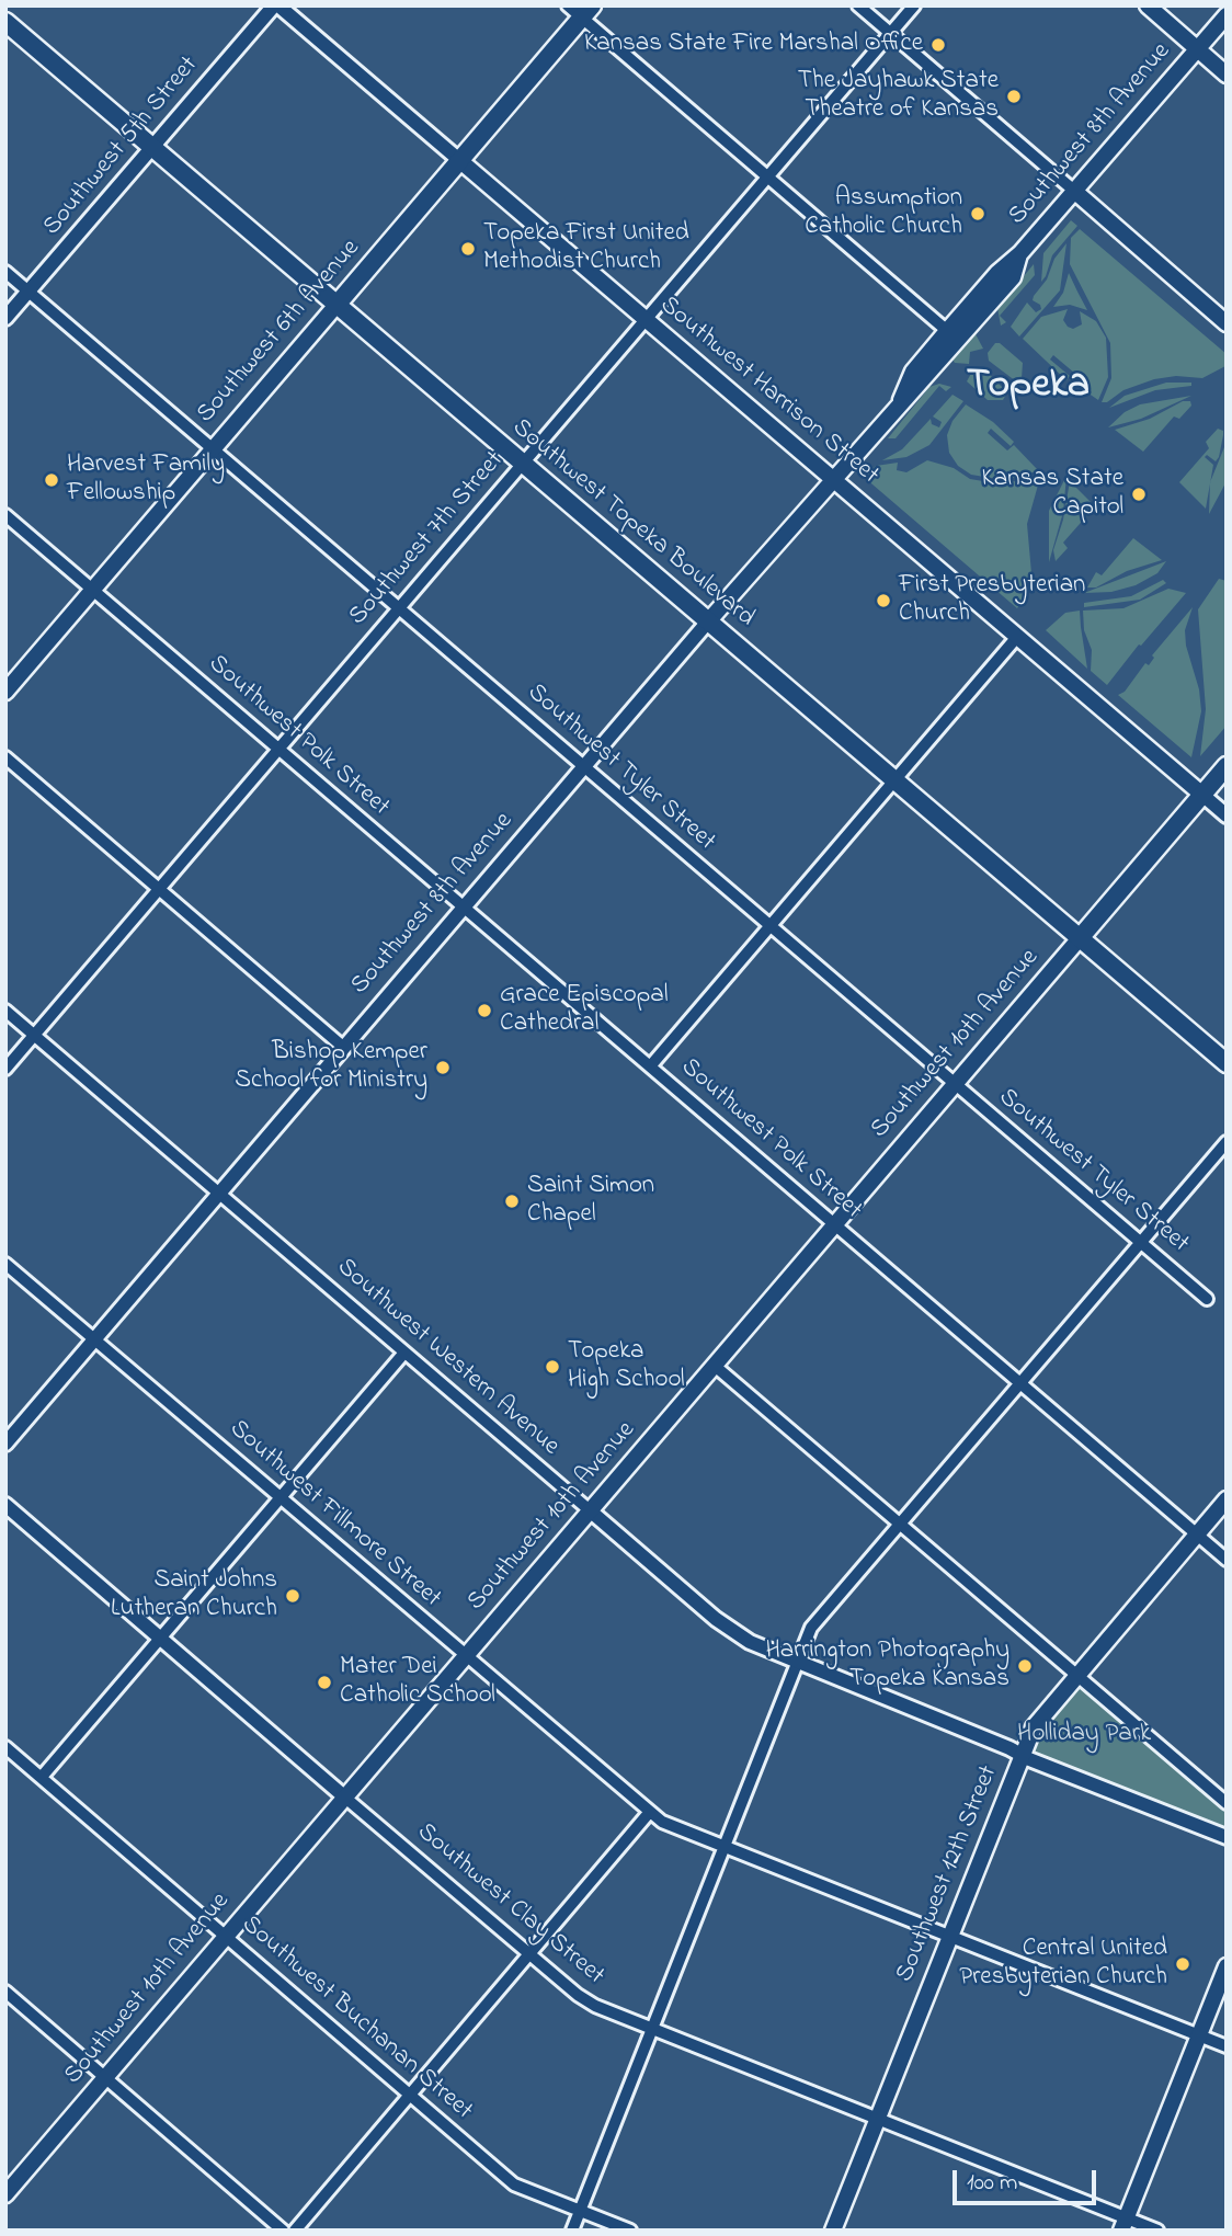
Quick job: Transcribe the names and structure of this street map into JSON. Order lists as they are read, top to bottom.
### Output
{
  "streets": {
    "main road": [
      "Southwest 8th Avenue",
      "Southwest 6th Avenue",
      "Southwest Harrison Street",
      "Southwest Topeka Boulevard",
      "Southwest 10th Avenue",
      "Southwest 12th Street"
    ],
    "street": [
      "Southwest 5th Street",
      "Southwest 7th Street",
      "Southwest Polk Street",
      "Southwest Tyler Street",
      "Southwest Western Avenue",
      "Southwest Fillmore Street",
      "Southwest Clay Street",
      "Southwest Buchanan Street"
    ]
  },
  "crossings": [
    ["Southwest 8th Avenue", "Southwest Harrison Street"],
    ["Southwest 8th Avenue", "Southwest Topeka Boulevard"],
    ["Southwest 8th Avenue", "Southwest Polk Street"],
    ["Southwest 8th Avenue", "Southwest Tyler Street"],
    ["Southwest 8th Avenue", "Southwest Western Avenue"],
    ["Southwest 8th Avenue", "Southwest Fillmore Street"],
    ["Southwest 5th Street", "Southwest Harrison Street"],
    ["Southwest 5th Street", "Southwest Topeka Boulevard"],
    ["Southwest 5th Street", "Southwest Tyler Street"],
    ["Southwest 6th Avenue", "Southwest Harrison Street"],
    ["Southwest 6th Avenue", "Southwest Topeka Boulevard"],
    ["Southwest 6th Avenue", "Southwest Polk Street"],
    ["Southwest 6th Avenue", "Southwest Tyler Street"],
    ["Southwest Harrison Street", "Southwest 7th Street"],
    ["Southwest Harrison Street", "Southwest 10th Avenue"],
    ["Southwest Topeka Boulevard", "Southwest 7th Street"],
    ["Southwest Topeka Boulevard", "Southwest 10th Avenue"],
    ["Southwest 7th Street", "Southwest Polk Street"],
    ["Southwest 7th Street", "Southwest Tyler Street"],
    ["Southwest 7th Street", "Southwest Western Avenue"],
    ["Southwest Polk Street", "Southwest 10th Avenue"],
    ["Southwest Polk Street", "Southwest 12th Street"],
    ["Southwest Tyler Street", "Southwest 10th Avenue"],
    ["Southwest 10th Avenue", "Southwest Western Avenue"],
    ["Southwest 10th Avenue", "Southwest Fillmore Street"],
    ["Southwest 10th Avenue", "Southwest Clay Street"],
    ["Southwest 10th Avenue", "Southwest Buchanan Street"],
    ["Southwest Western Avenue", "Southwest 12th Street"],
    ["Southwest Fillmore Street", "Southwest 12th Street"],
    ["Southwest 12th Street", "Southwest Clay Street"]
  ],
  "districts": ["Topeka"],
  "parks": ["Holliday Park"],
  "places": [
    "Kansas State Fire Marshal Office",
    "The Jayhawk State Theatre of Kansas",
    "Assumption Catholic Church",
    "Topeka First United Methodist Church",
    "Harvest Family Fellowship",
    "Kansas State Capitol",
    "First Presbyterian Church",
    "Grace Episcopal Cathedral",
    "Bishop Kemper School for Ministry",
    "Saint Simon Chapel",
    "Topeka High School",
    "Saint Johns Lutheran Church",
    "Harrington Photography Topeka Kansas",
    "Mater Dei Catholic School",
    "Central United Presbyterian Church"
  ],
  "scale_bar": "100 m"
}
